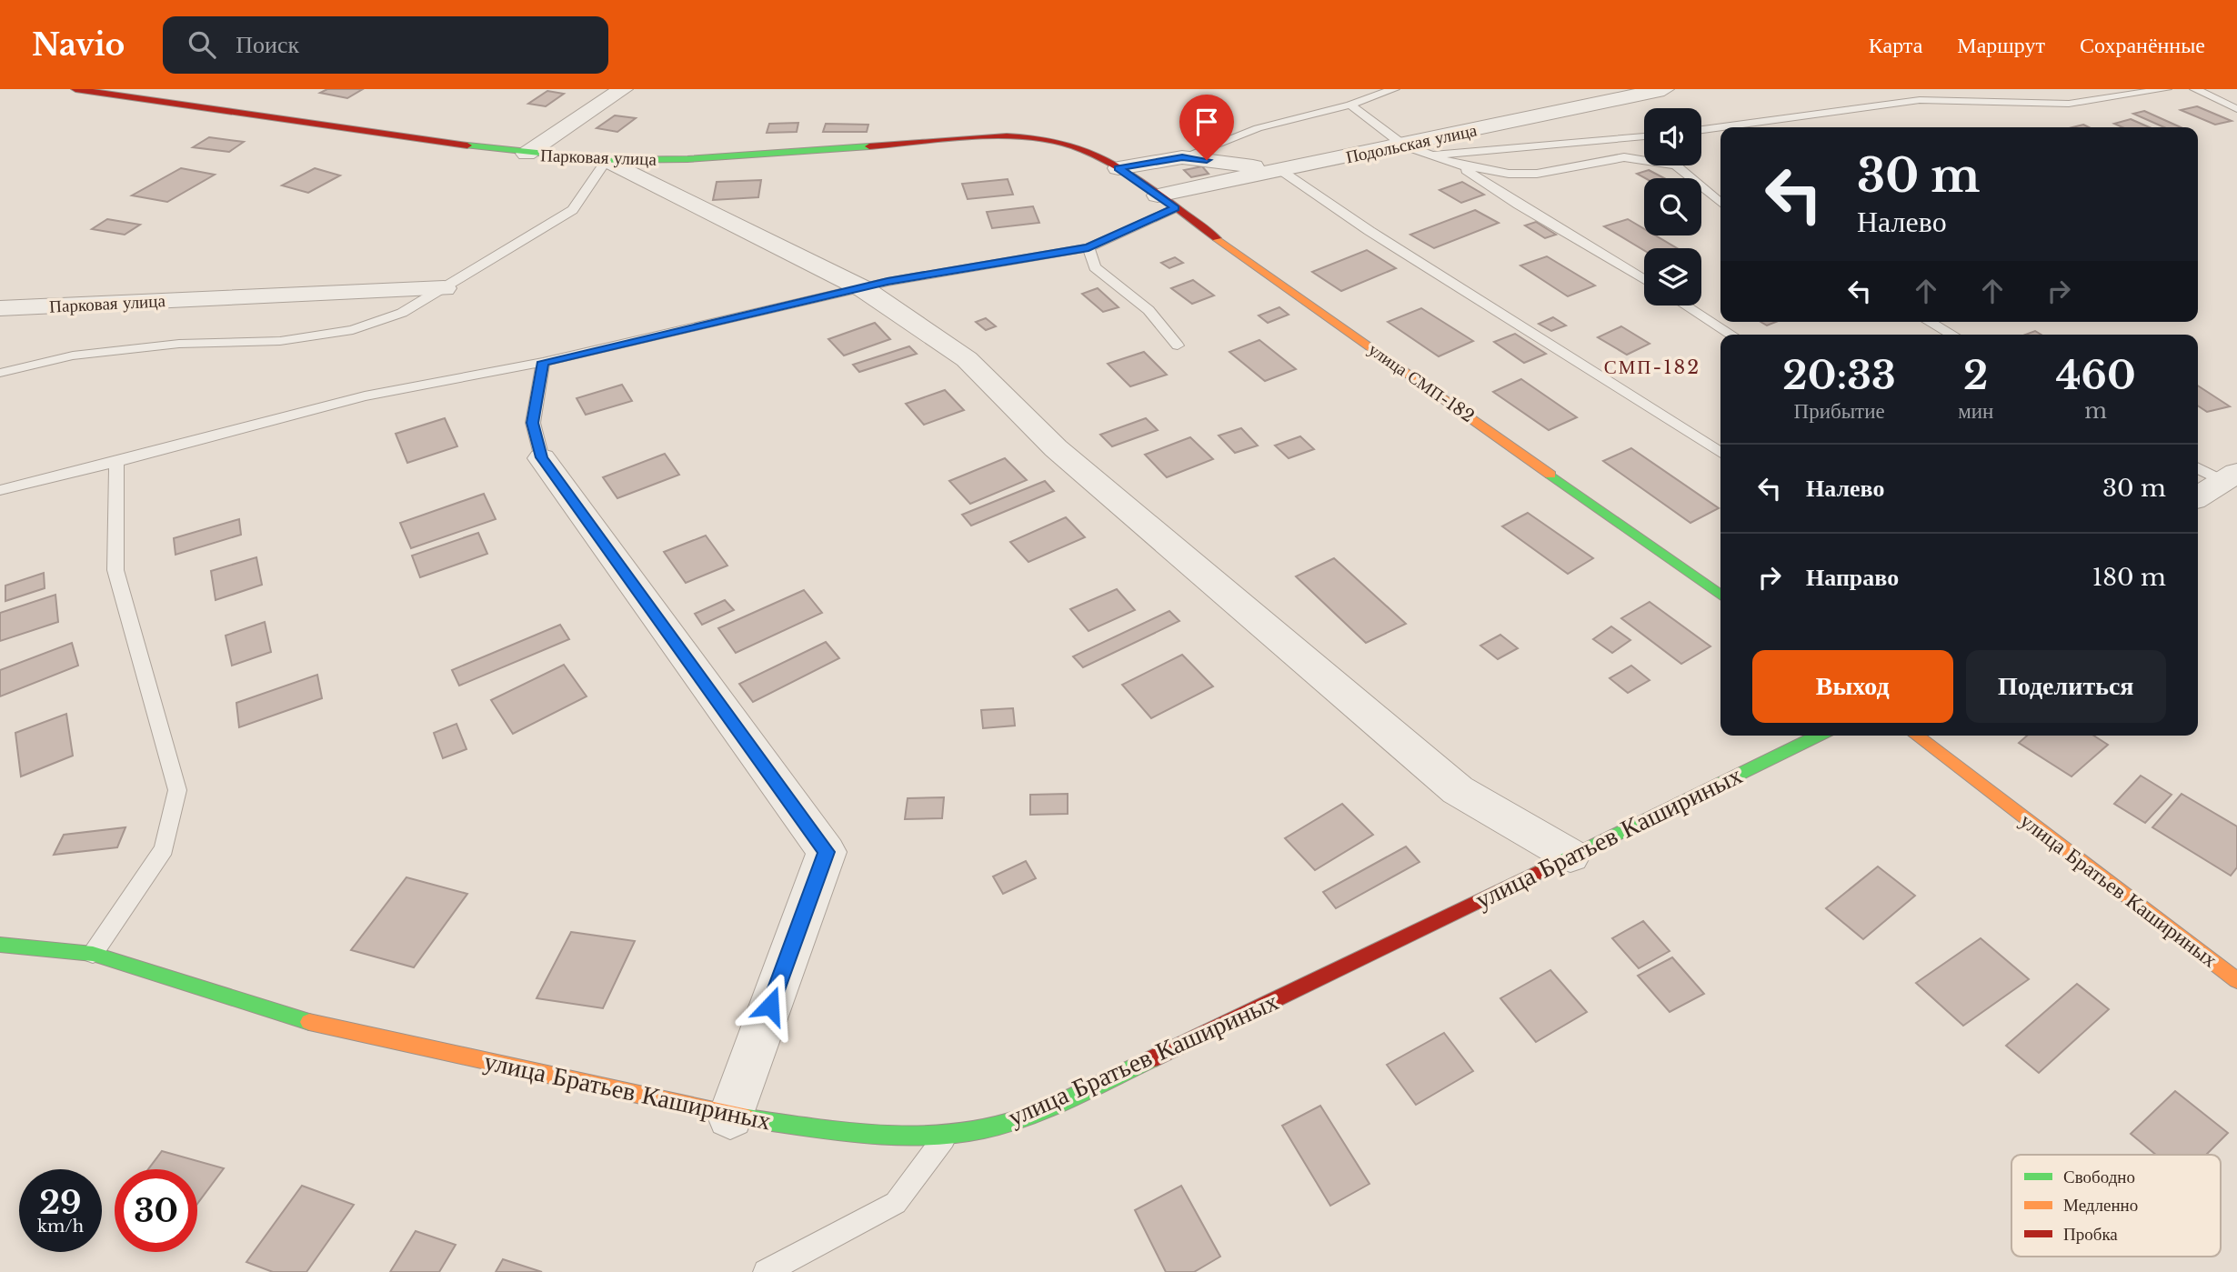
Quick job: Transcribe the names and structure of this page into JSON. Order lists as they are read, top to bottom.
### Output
{
  "streets": {
    "street": [
      "Подольская улица",
      "Парковая улица",
      "улица СМП-182",
      "улица Братьев Кашириных"
    ]
  },
  "crossings": [
    ["Подольская улица", "улица СМП-182"],
    ["Парковая улица", "улица СМП-182"]
  ],
  "districts": ["СМП-182"],
  "legend": ["Свободно", "Медленно", "Пробка"],
  "page": {
    "header": "Navio",
    "search": "Поиск",
    "nav": ["Карта", "Маршрут", "Сохранённые"],
    "turn": ["30 m", "Налево"],
    "eta": [
      "20:33",
      "Прибытие",
      "2",
      "мин",
      "460",
      "m"
    ],
    "list": [
      {
        "name": "Налево",
        "value": "30 m"
      },
      {
        "name": "Направо",
        "value": "180 m"
      }
    ],
    "buttons": ["Выход", "Поделиться"],
    "speed": "29 km/h",
    "limit": "30"
  }
}
